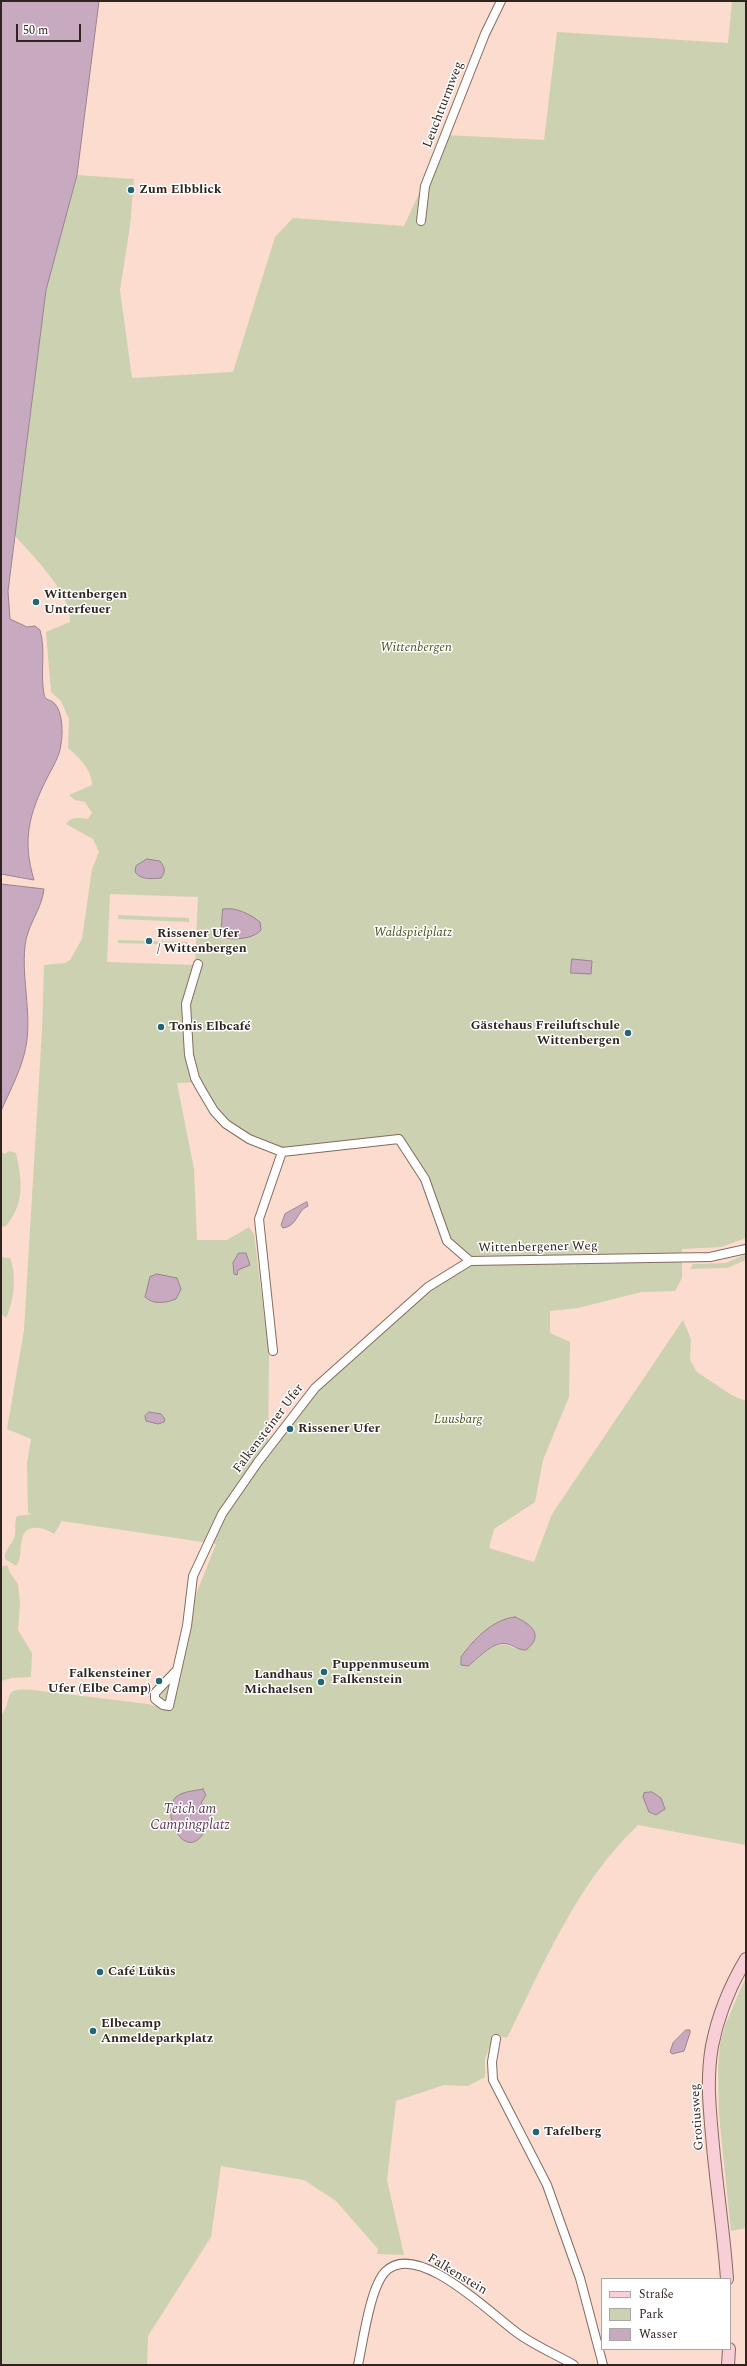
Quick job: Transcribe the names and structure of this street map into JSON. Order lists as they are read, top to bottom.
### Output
{
  "streets": {
    "street": [
      "Leuchtturmweg",
      "Wittenbergener Weg",
      "Falkensteiner Ufer",
      "Grotiusweg",
      "Falkenstein"
    ]
  },
  "crossings": [
    ["Wittenbergener Weg", "Falkensteiner Ufer"]
  ],
  "water": ["Teich am Campingplatz"],
  "parks": ["Wittenbergen", "Waldspielplatz", "Luusbarg"],
  "places": [
    "Zum Elbblick",
    "Wittenbergen Unterfeuer",
    "Rissener Ufer / Wittenbergen",
    "Tonis Elbcafé",
    "Gästehaus Freiluftschule Wittenbergen",
    "Rissener Ufer",
    "Puppenmuseum Falkenstein",
    "Falkensteiner Ufer (Elbe Camp)",
    "Landhaus Michaelsen",
    "Café Lüküs",
    "Elbecamp Anmeldeparkplatz",
    "Tafelberg"
  ],
  "legend": ["Straße", "Park", "Wasser"],
  "scale_bar": "50 m"
}
